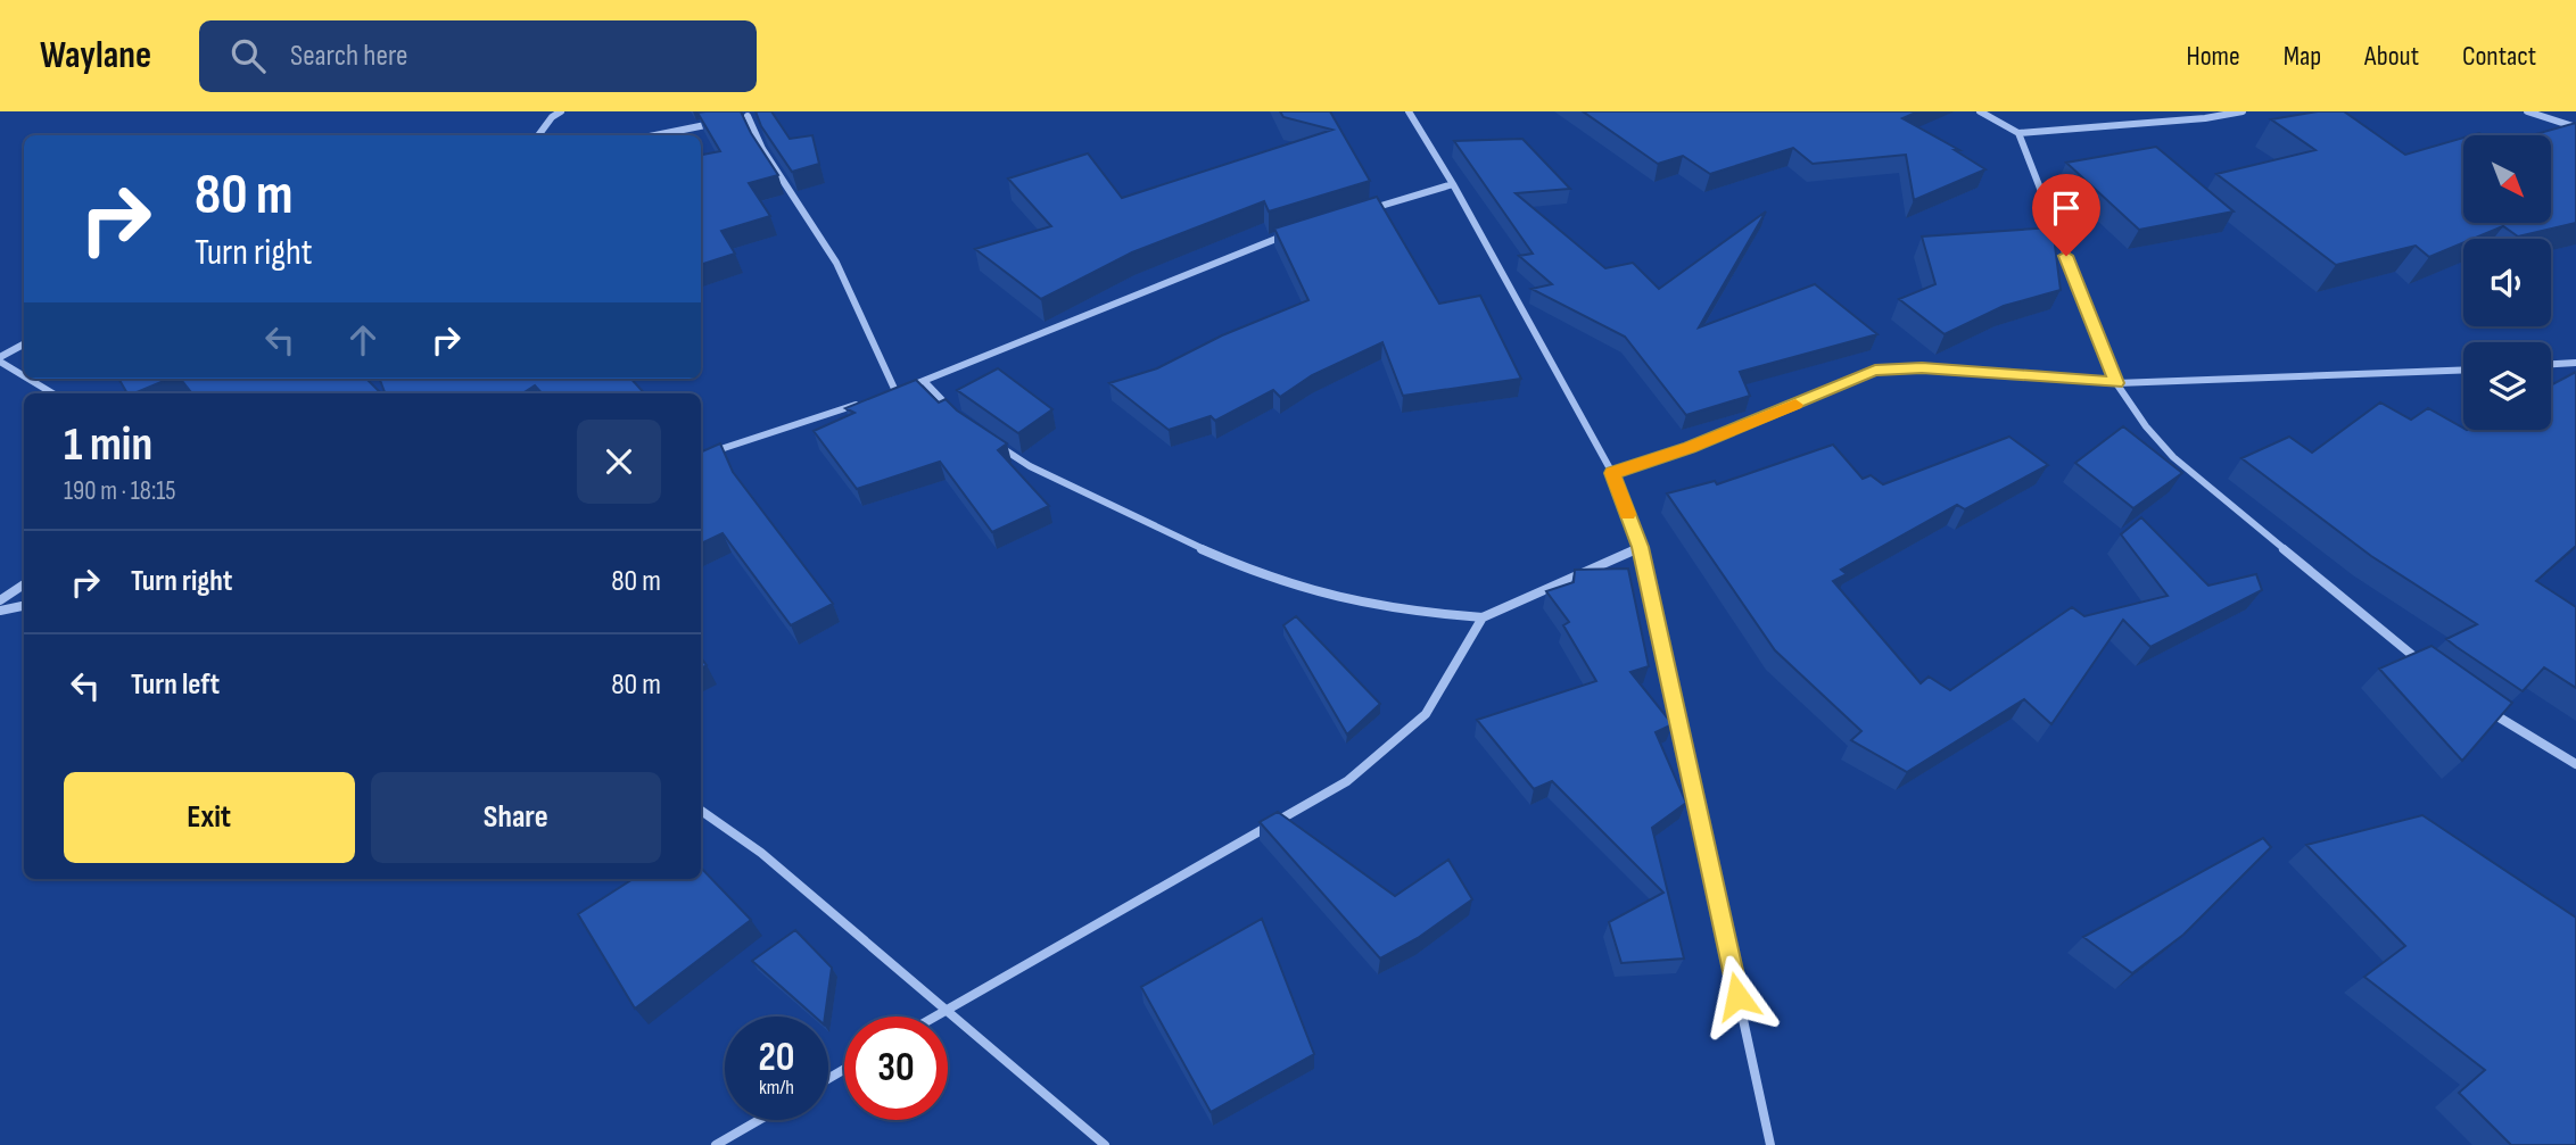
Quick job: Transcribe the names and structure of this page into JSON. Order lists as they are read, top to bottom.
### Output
{
  "north": "bottom right",
  "page": {
    "header": "Waylane",
    "search": "Search here",
    "nav": [
      "Home",
      "Map",
      "About",
      "Contact"
    ],
    "turn": ["80 m", "Turn right"],
    "heading": ["1 min", "190 m · 18:15"],
    "list": [
      {
        "name": "Turn right",
        "value": "80 m"
      },
      {
        "name": "Turn left",
        "value": "80 m"
      }
    ],
    "buttons": ["Exit", "Share"],
    "speed": "20 km/h",
    "limit": "30"
  }
}
